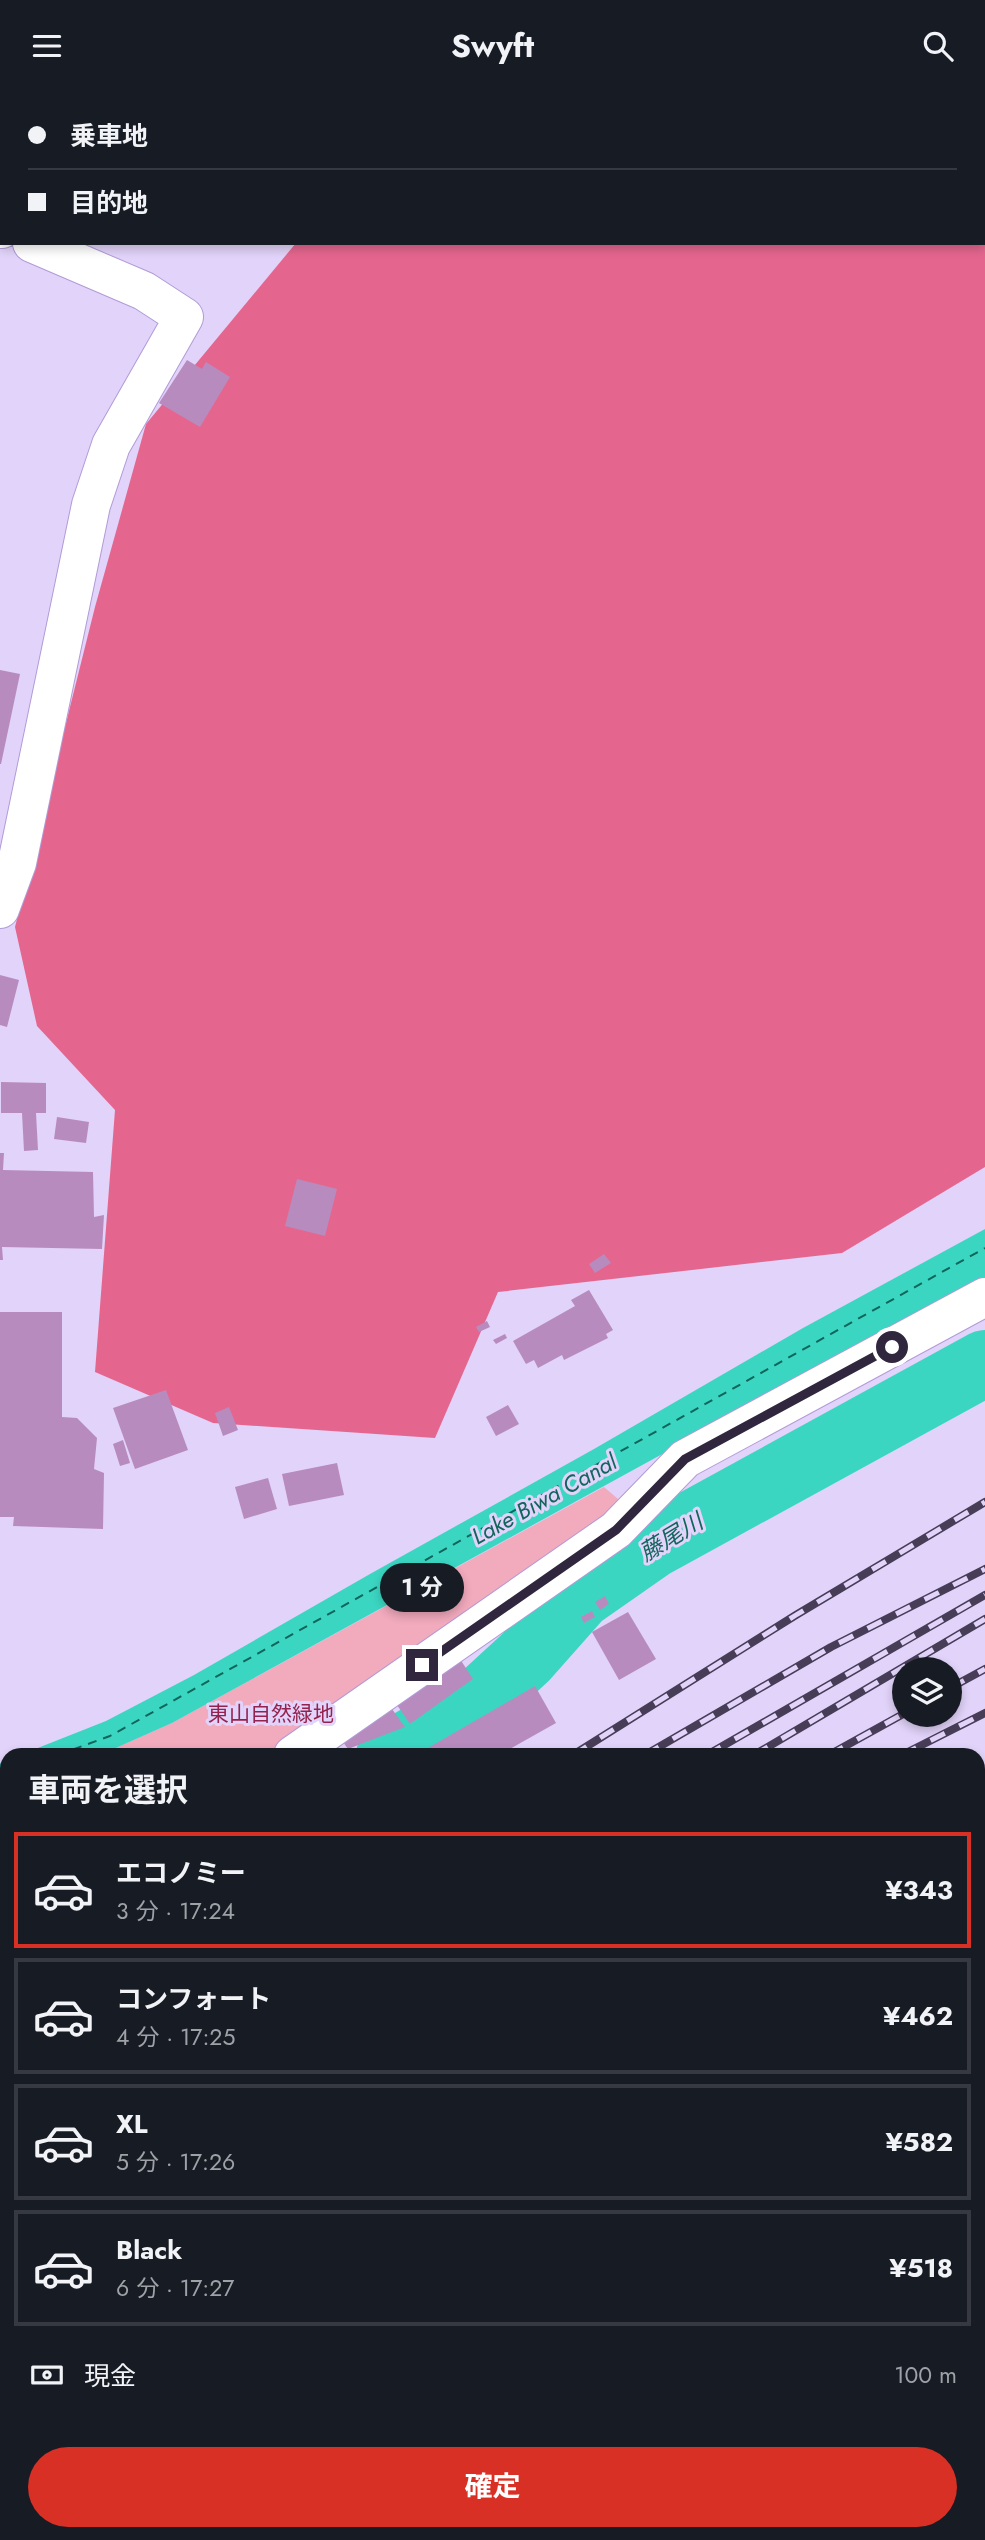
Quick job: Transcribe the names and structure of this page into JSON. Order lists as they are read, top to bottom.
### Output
{
  "water": ["Lake Biwa Canal", "藤尾川"],
  "parks": ["東山自然緑地"],
  "page": {
    "header": "Swyft",
    "banner": ["乗車地", "目的地"],
    "bubble": "1 分",
    "heading": "車両を選択",
    "list": [
      {
        "name": "エコノミー",
        "note": "3 分 · 17:24",
        "value": "¥343"
      },
      {
        "name": "コンフォート",
        "note": "4 分 · 17:25",
        "value": "¥462"
      },
      {
        "name": "XL",
        "note": "5 分 · 17:26",
        "value": "¥582"
      },
      {
        "name": "Black",
        "note": "6 分 · 17:27",
        "value": "¥518"
      }
    ],
    "pay": ["現金", "100 m"],
    "buttons": "確定"
  }
}
